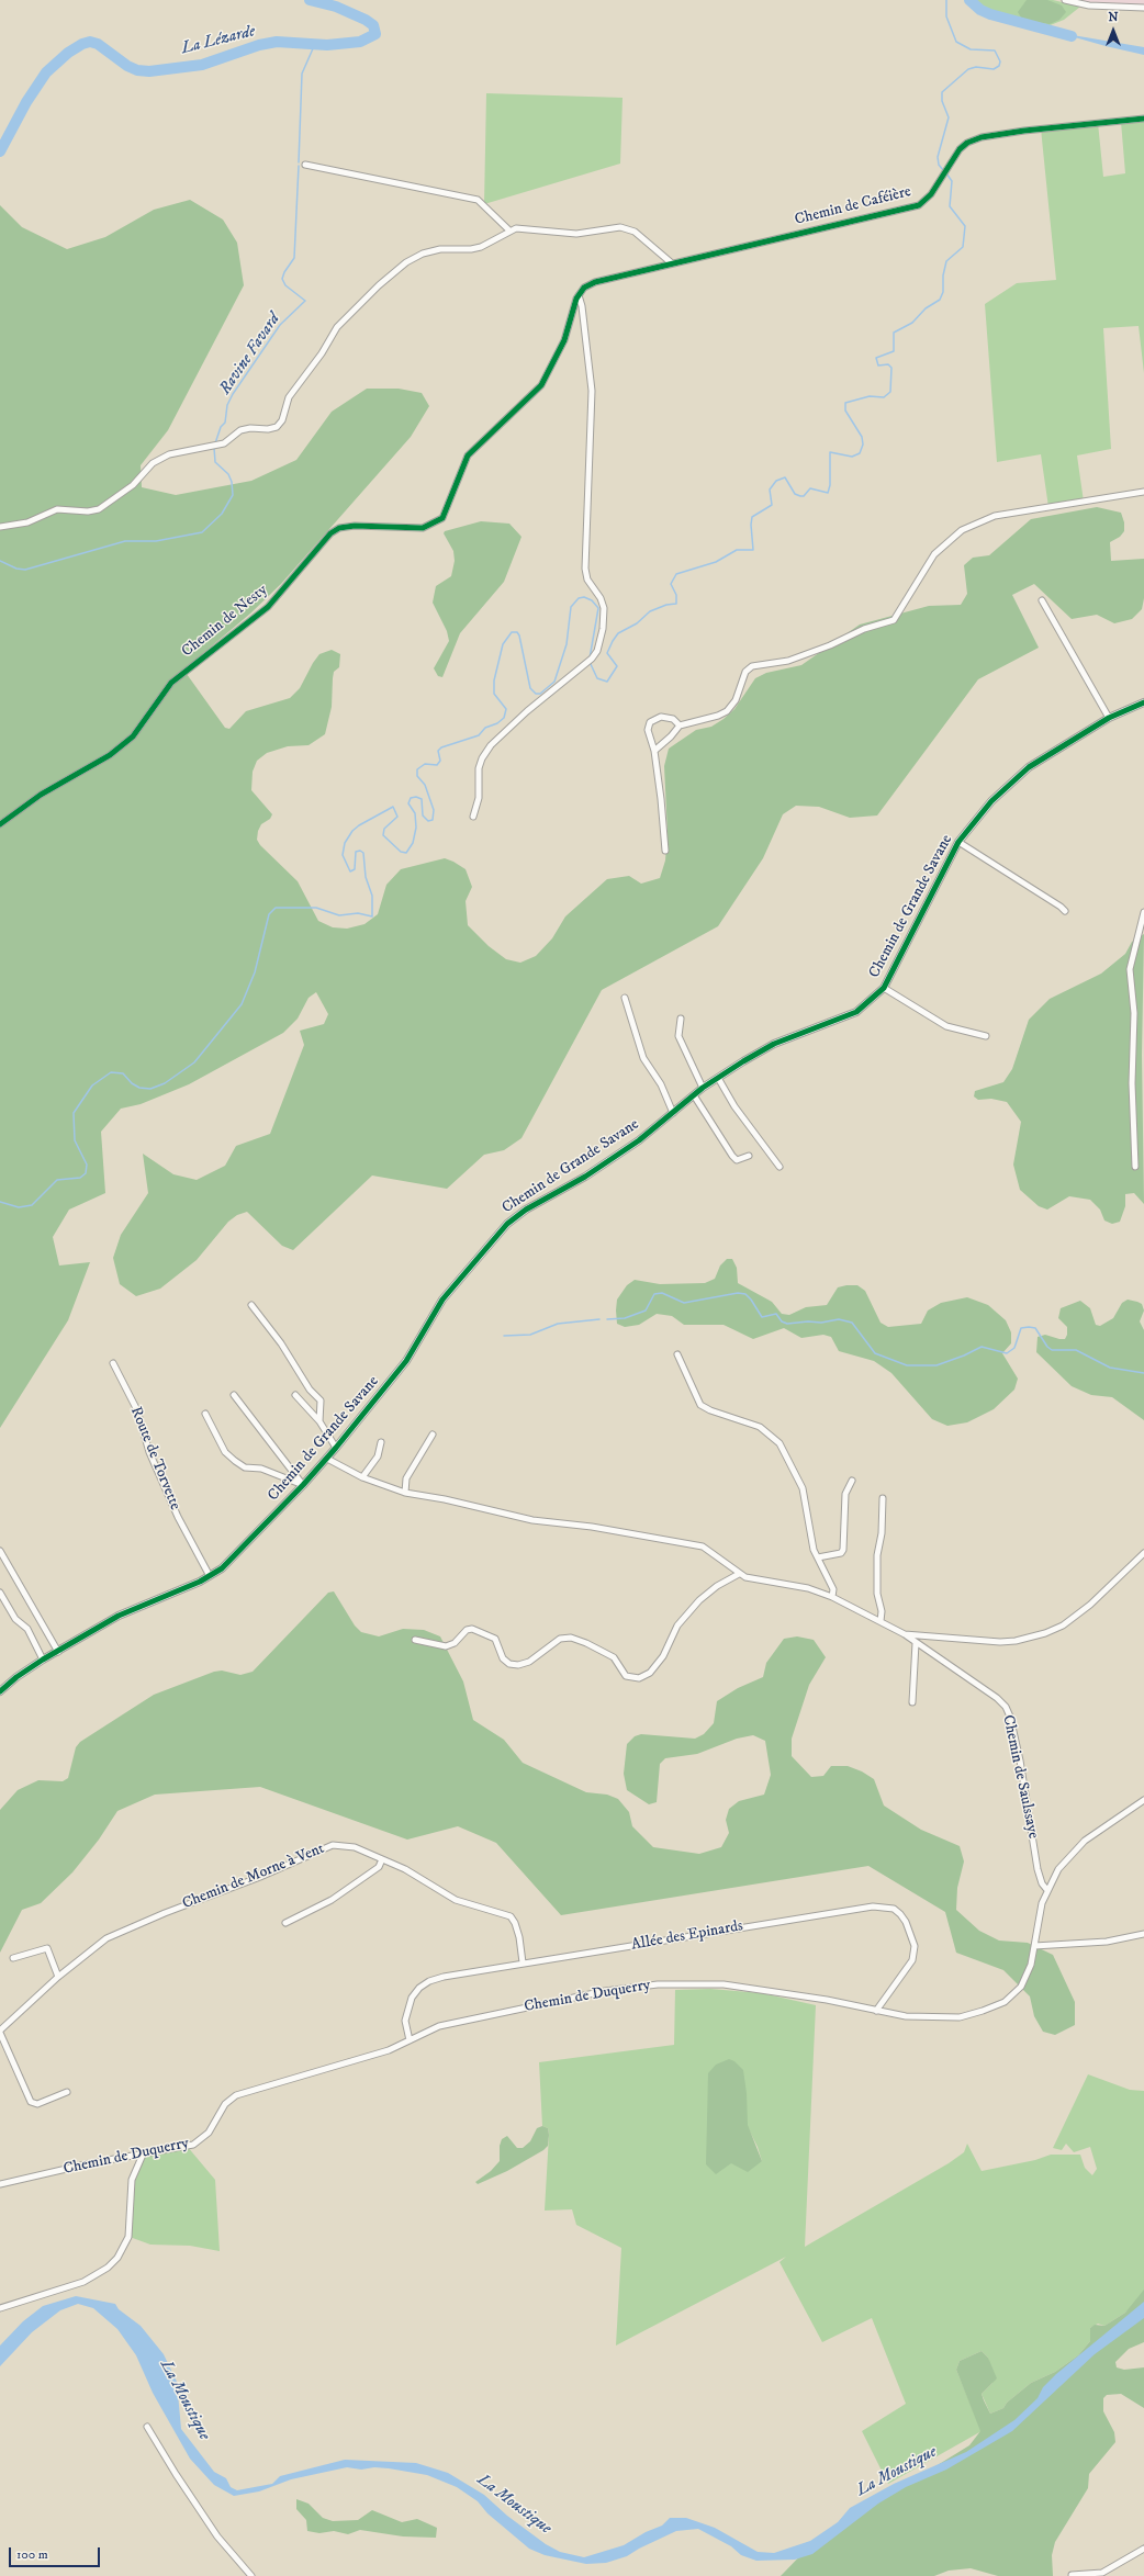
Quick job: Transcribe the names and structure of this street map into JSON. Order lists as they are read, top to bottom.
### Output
{
  "streets": {
    "street": [
      "Chemin de Caféière",
      "Chemin de Nesty",
      "Chemin de Grande Savane",
      "Route de Torvette",
      "Chemin de Saulssaye",
      "Chemin de Morne à Vent",
      "Allée des Epinards",
      "Chemin de Duquerry"
    ]
  },
  "crossings": [
    ["Chemin de Grande Savane", "Route de Torvette"],
    ["Chemin de Saulssaye", "Chemin de Duquerry"],
    ["Chemin de Morne à Vent", "Allée des Epinards"],
    ["Allée des Epinards", "Chemin de Duquerry"]
  ],
  "water": ["La Lézarde", "Ravine Favard", "La Moustique"],
  "scale_bar": "100 m",
  "north": "top"
}
